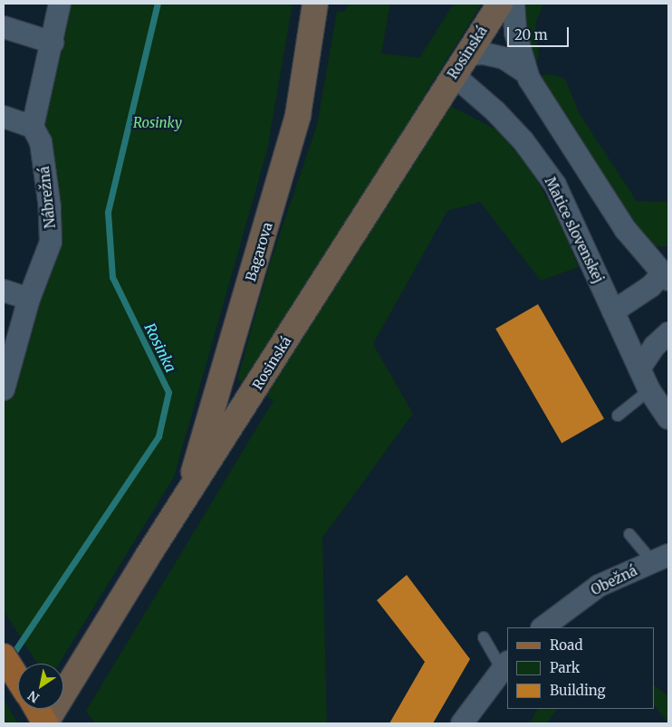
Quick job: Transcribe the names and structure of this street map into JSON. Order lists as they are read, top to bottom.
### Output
{
  "streets": {
    "street": [
      "Rosinská",
      "Nábrežná",
      "Matice slovenskej",
      "Bagarova",
      "Obežná"
    ]
  },
  "crossings": [
    ["Rosinská", "Matice slovenskej"],
    ["Rosinská", "Bagarova"]
  ],
  "water": ["Rosinka"],
  "parks": ["Rosinky"],
  "legend": ["Road", "Park", "Building"],
  "scale_bar": "20 m",
  "north": "bottom left"
}
